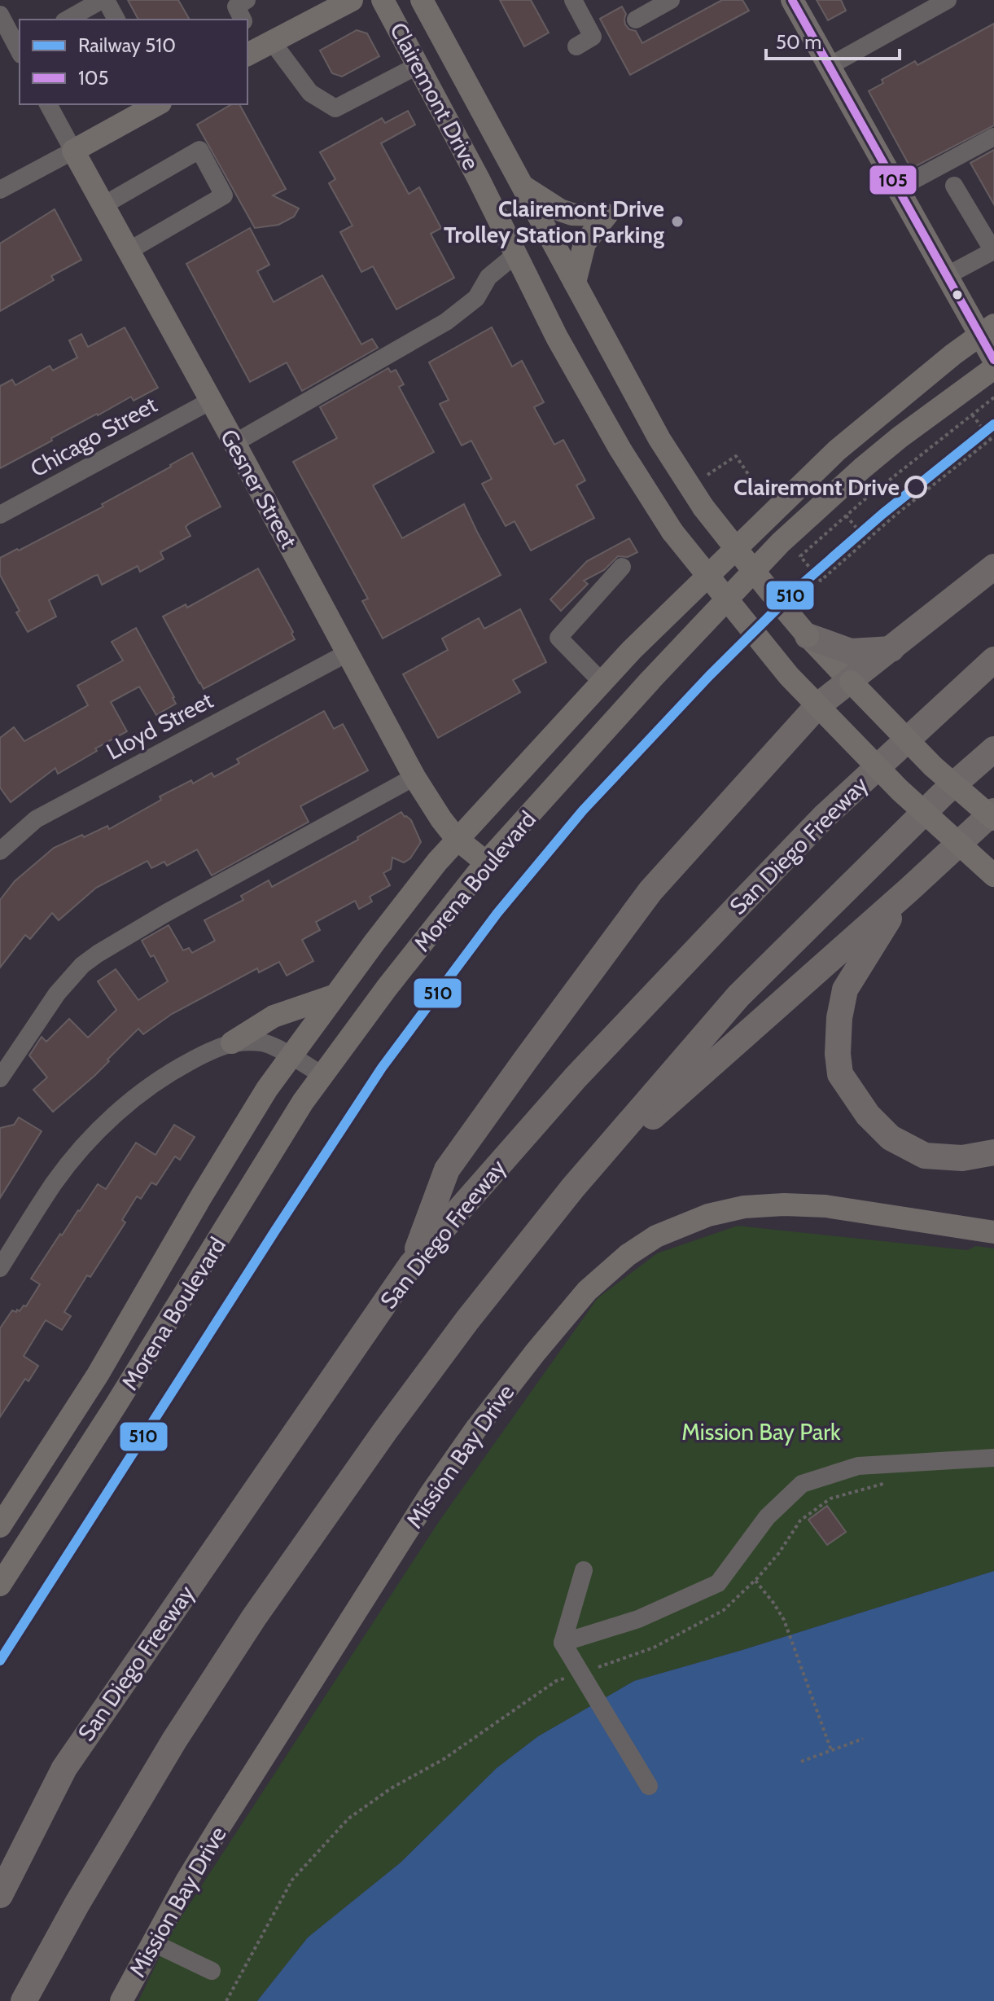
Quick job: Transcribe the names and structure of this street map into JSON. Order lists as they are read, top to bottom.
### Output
{
  "streets": {
    "highway": ["San Diego Freeway"],
    "main road": [
      "Clairemont Drive",
      "Gesner Street",
      "Morena Boulevard",
      "Mission Bay Drive"
    ],
    "street": ["Chicago Street", "Lloyd Street"]
  },
  "crossings": [
    ["Chicago Street", "Gesner Street"],
    ["Gesner Street", "Lloyd Street"],
    ["Gesner Street", "Morena Boulevard"]
  ],
  "parks": ["Mission Bay Park"],
  "places": ["Clairemont Drive Trolley Station Parking", "Clairemont Drive"],
  "lines": ["transit line 105", "rail line 510"],
  "legend": ["Railway 510", "105"],
  "scale_bar": "50 m"
}
